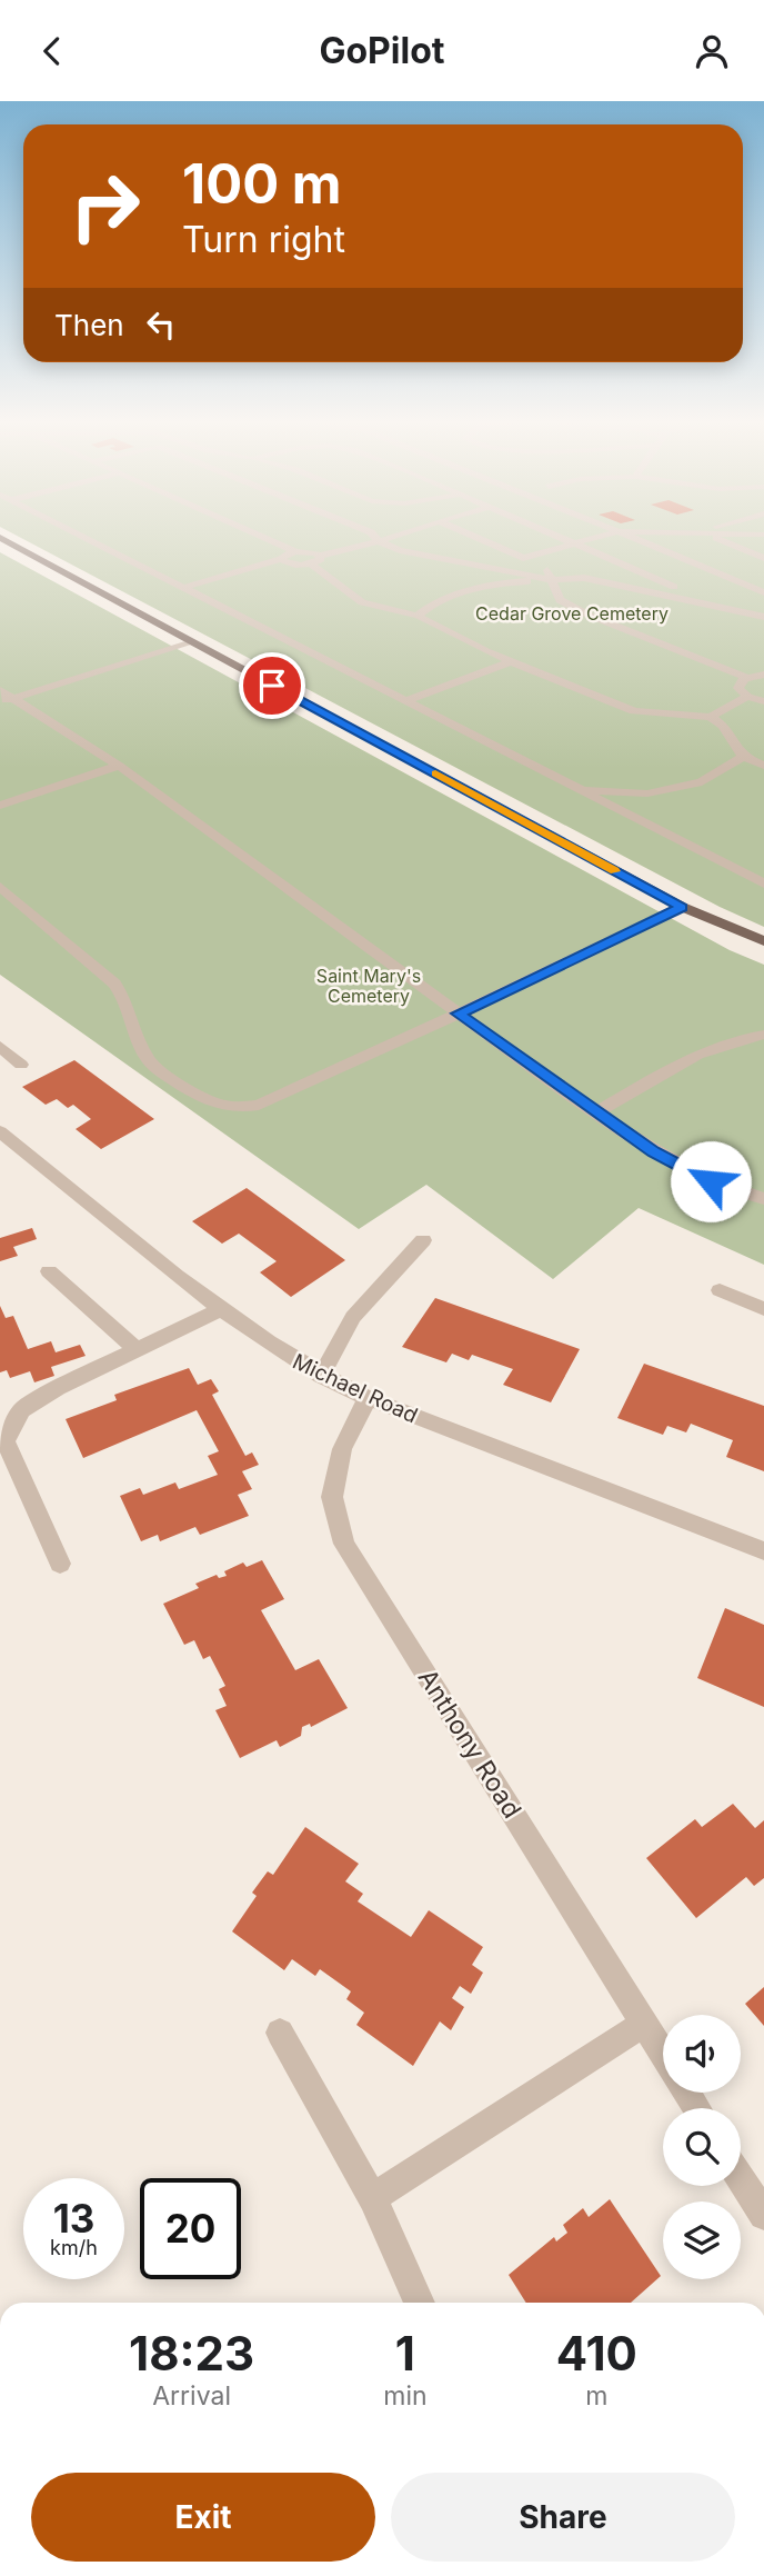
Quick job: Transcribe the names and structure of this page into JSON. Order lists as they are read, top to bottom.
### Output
{
  "streets": {
    "street": ["Michael Road", "Anthony Road"]
  },
  "crossings": [
    ["Michael Road", "Anthony Road"]
  ],
  "parks": ["Cedar Grove Cemetery", "Saint Mary's Cemetery"],
  "page": {
    "header": "GoPilot",
    "turn": ["100 m", "Turn right"],
    "then": "Then",
    "speed": "13 km/h",
    "limit": "20",
    "eta": [
      "18:23",
      "Arrival",
      "1",
      "min",
      "410",
      "m"
    ],
    "buttons": ["Exit", "Share"]
  }
}
